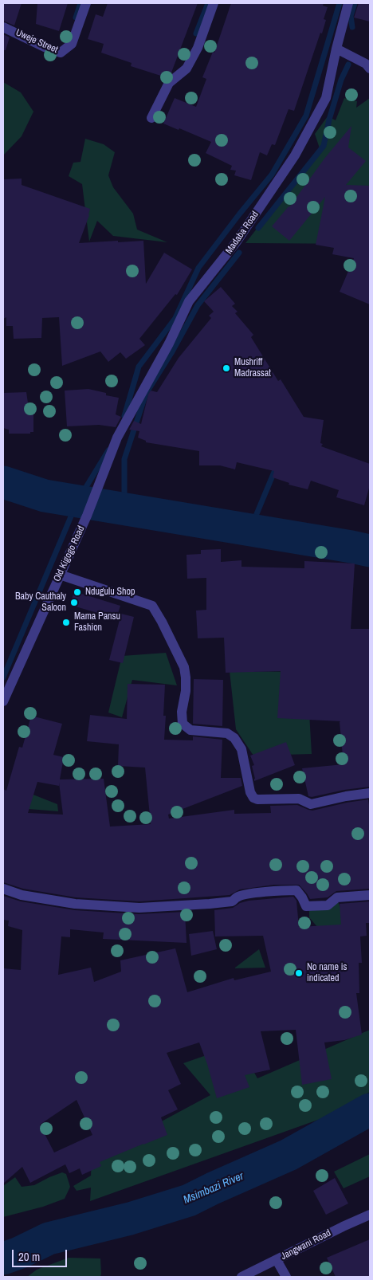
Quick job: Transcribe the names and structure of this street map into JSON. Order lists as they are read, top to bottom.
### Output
{
  "streets": {
    "street": [
      "Uweje Street",
      "Madaba Road",
      "Old Kigogo Road",
      "Jangwani Road"
    ]
  },
  "crossings": [
    ["Madaba Road", "Old Kigogo Road"]
  ],
  "water": ["Msimbazi River"],
  "places": [
    "Mushriff Madrassat",
    "Ndugulu Shop",
    "Baby Cauthaly Saloon",
    "Mama Pansu Fashion",
    "No name is indicated"
  ],
  "scale_bar": "20 m"
}
